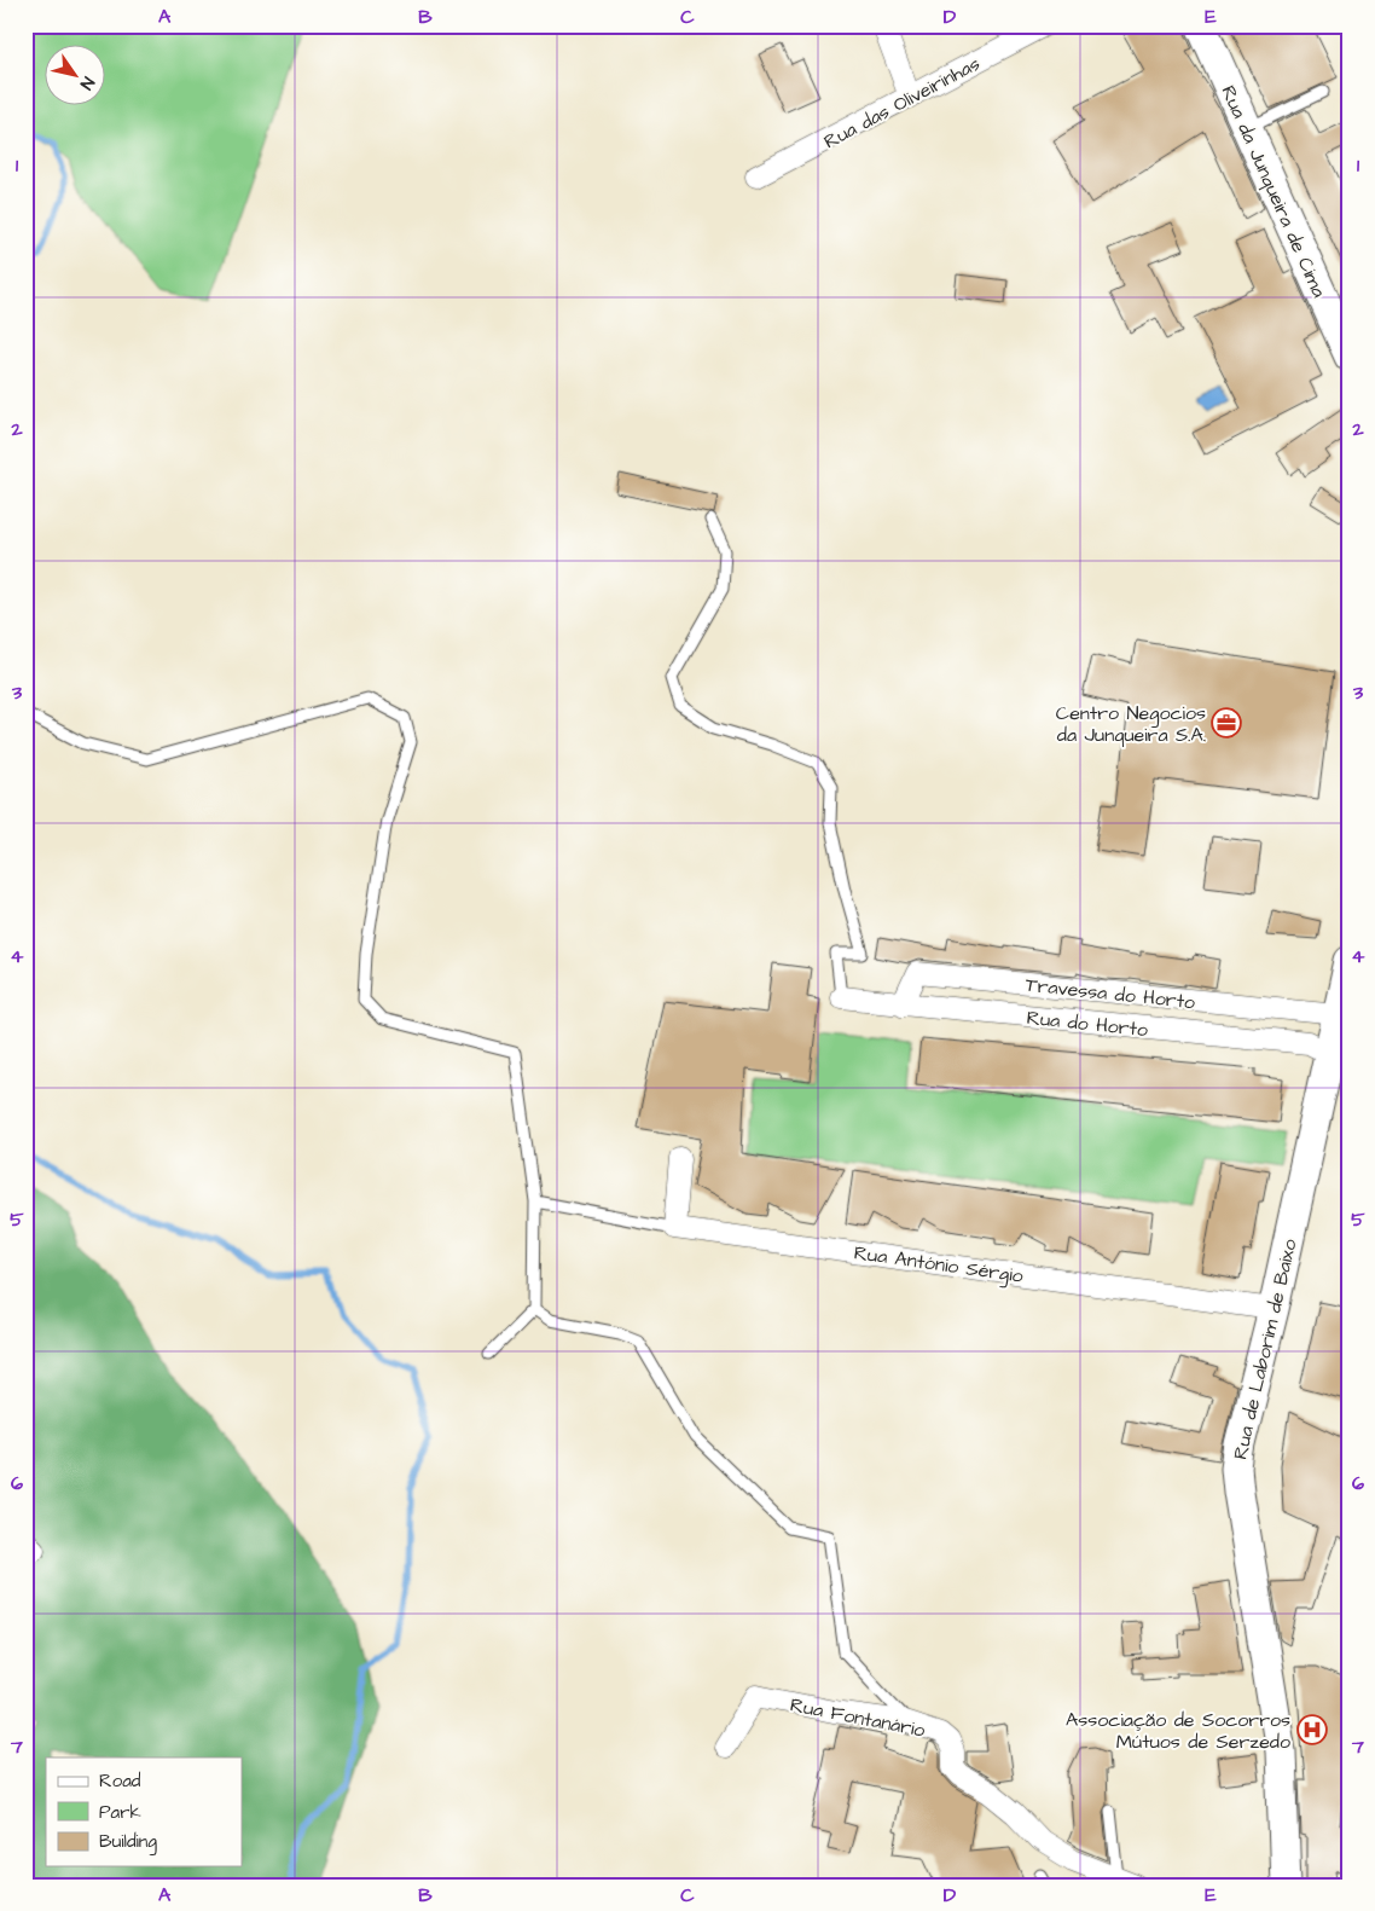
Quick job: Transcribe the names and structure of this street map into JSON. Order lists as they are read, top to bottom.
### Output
{
  "streets": {
    "main road": ["Rua da Junqueira de Cima", "Rua de Laborim de Baixo"],
    "street": [
      "Rua das Oliveirinhas",
      "Travessa do Horto",
      "Rua do Horto",
      "Rua António Sérgio",
      "Rua Fontanário"
    ]
  },
  "crossings": [
    ["Travessa do Horto", "Rua do Horto"],
    ["Travessa do Horto", "Rua de Laborim de Baixo"],
    ["Rua do Horto", "Rua de Laborim de Baixo"],
    ["Rua António Sérgio", "Rua de Laborim de Baixo"]
  ],
  "places": {
    "office": ["Centro Negocios da Junqueira S.A."],
    "hospital": ["Associação de Socorros Mútuos de Serzedo"]
  },
  "legend": ["Road", "Park", "Building"],
  "north": "bottom right",
  "grid": {
    "columns": [
      "A",
      "B",
      "C",
      "D",
      "E"
    ],
    "rows": [
      "1",
      "2",
      "3",
      "4",
      "5",
      "6",
      "7"
    ]
  }
}
